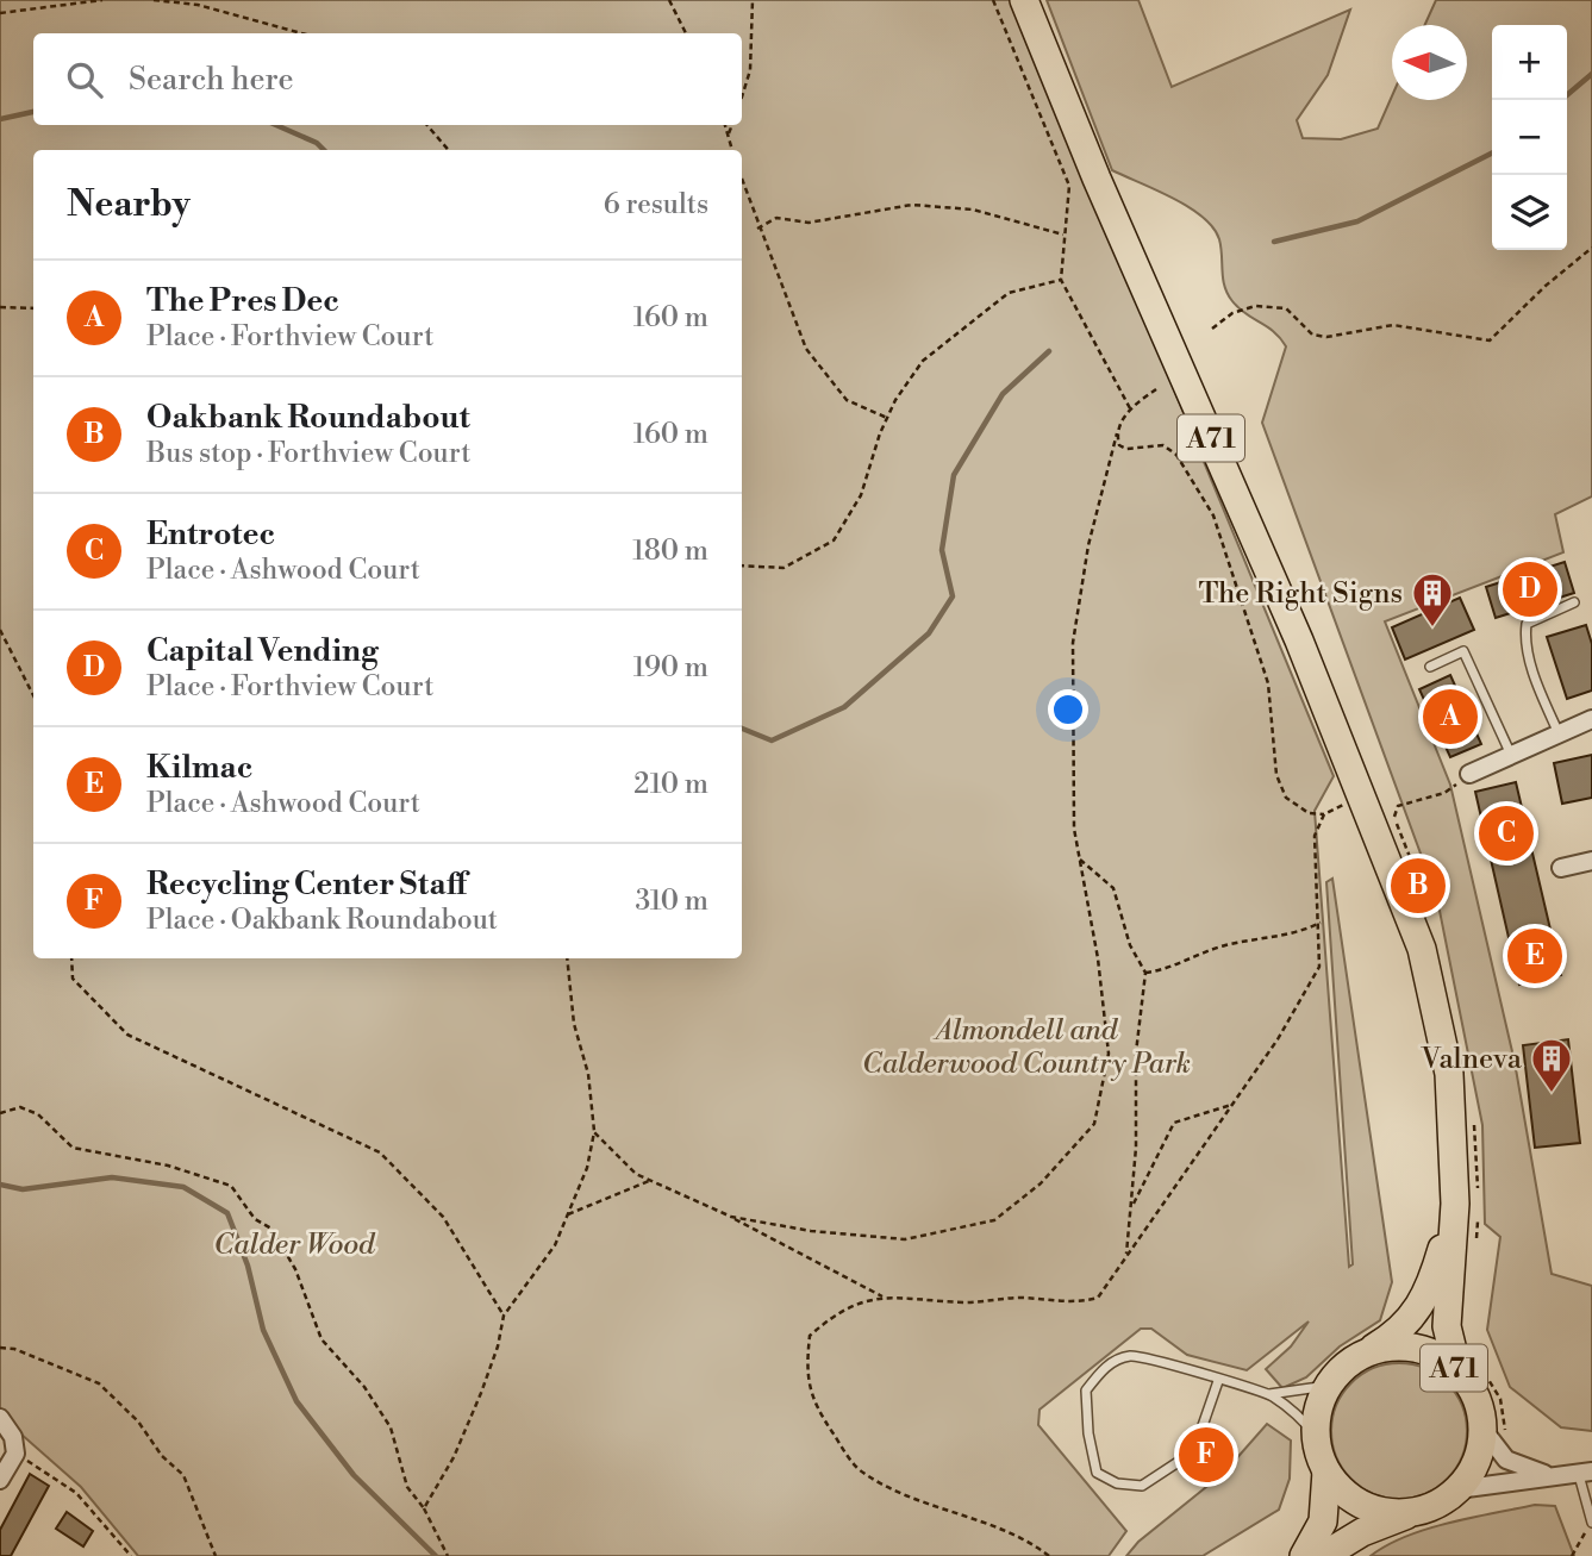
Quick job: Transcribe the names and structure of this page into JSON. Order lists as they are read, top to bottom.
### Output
{
  "streets": {
    "main road": ["A71"]
  },
  "parks": ["Almondell and Calderwood Country Park", "Calder Wood"],
  "places": {
    "building": ["The Right Signs", "Valneva"]
  },
  "north": "left",
  "page": {
    "map_buttons": ["+", "−"],
    "search": "Search here",
    "heading": ["Nearby", "6 results"],
    "list": [
      {
        "mark": "A",
        "name": "The Pres Dec",
        "note": "Place · Forthview Court",
        "value": "160 m"
      },
      {
        "mark": "B",
        "name": "Oakbank Roundabout",
        "note": "Bus stop · Forthview Court",
        "value": "160 m"
      },
      {
        "mark": "C",
        "name": "Entrotec",
        "note": "Place · Ashwood Court",
        "value": "180 m"
      },
      {
        "mark": "D",
        "name": "Capital Vending",
        "note": "Place · Forthview Court",
        "value": "190 m"
      },
      {
        "mark": "E",
        "name": "Kilmac",
        "note": "Place · Ashwood Court",
        "value": "210 m"
      },
      {
        "mark": "F",
        "name": "Recycling Center Staff",
        "note": "Place · Oakbank Roundabout",
        "value": "310 m"
      }
    ],
    "pins": [
      "D",
      "A",
      "C",
      "B",
      "E",
      "F"
    ]
  }
}
